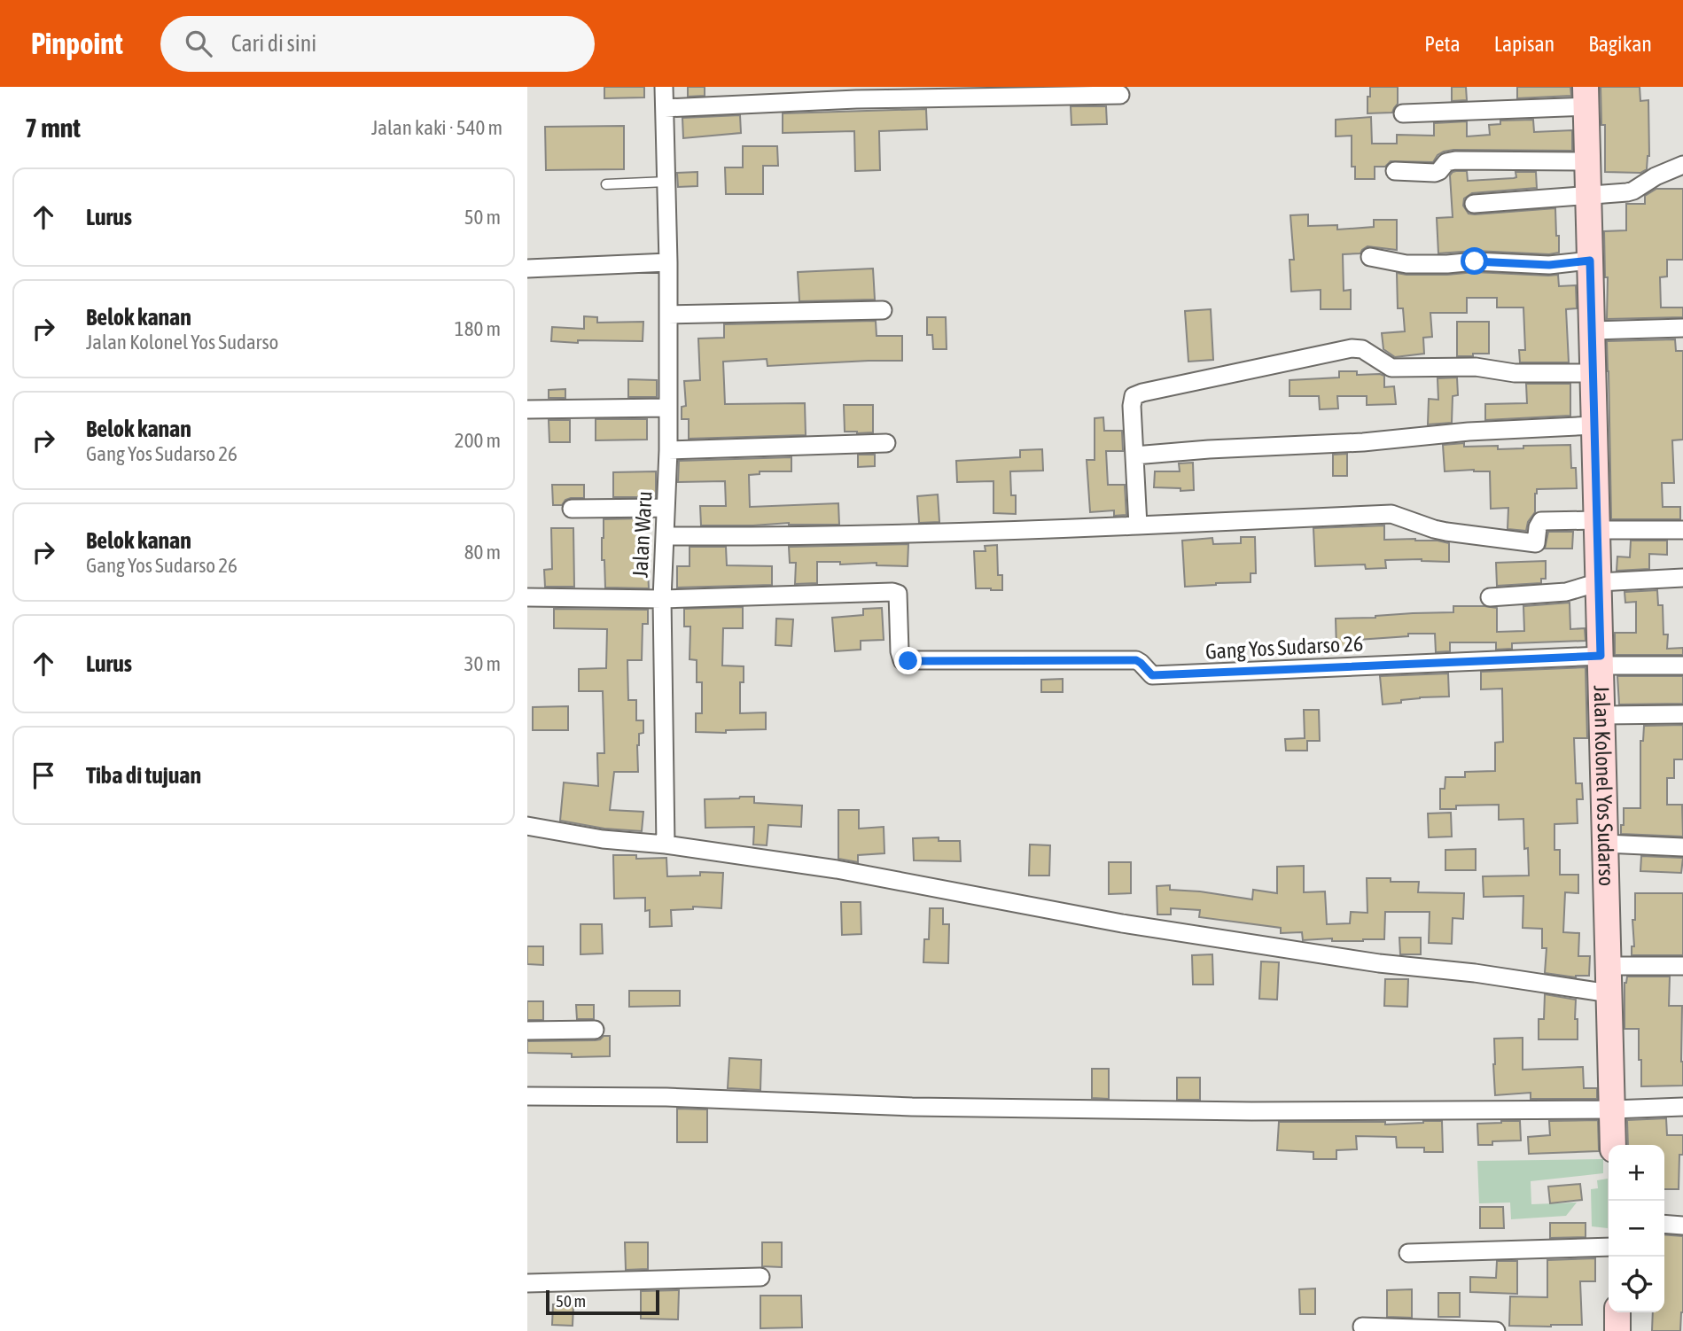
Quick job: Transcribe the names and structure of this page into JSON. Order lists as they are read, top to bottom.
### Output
{
  "streets": {
    "street": ["Jalan Waru", "Gang Yos Sudarso 26", "Jalan Kolonel Yos Sudarso"]
  },
  "crossings": [
    ["Jalan Waru", "Gang Yos Sudarso 26"],
    ["Gang Yos Sudarso 26", "Jalan Kolonel Yos Sudarso"]
  ],
  "scale_bar": "50 m",
  "page": {
    "header": "Pinpoint",
    "search": "Cari di sini",
    "nav": ["Peta", "Lapisan", "Bagikan"],
    "heading": ["7 mnt", "Jalan kaki · 540 m"],
    "list": [
      ["Lurus", "50 m"],
      ["Belok kanan", "Jalan Kolonel Yos Sudarso", "180 m"],
      ["Belok kanan", "Gang Yos Sudarso 26", "200 m"],
      ["Belok kanan", "Gang Yos Sudarso 26", "80 m"],
      ["Lurus", "30 m"],
      "Tiba di tujuan"
    ],
    "map_buttons": ["+", "−"],
    "scale": "50 m"
  }
}
